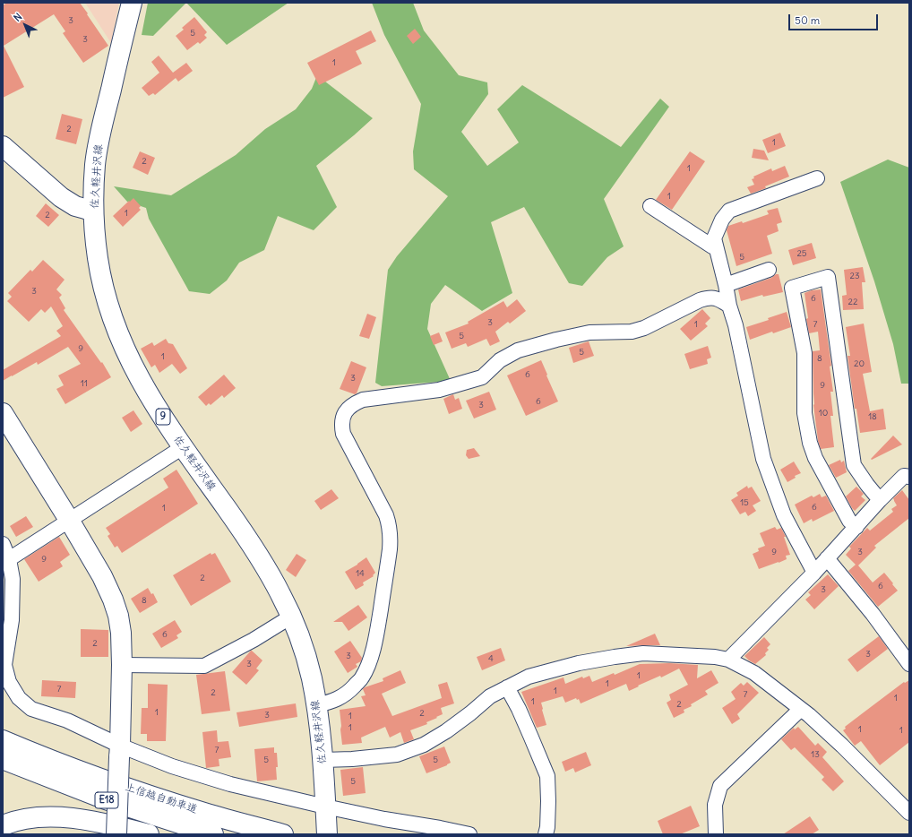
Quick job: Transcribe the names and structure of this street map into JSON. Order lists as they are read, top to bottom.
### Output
{
  "streets": {
    "main road": [
      "佐久軽井沢線",
      "9",
      "上信越自動車道",
      "E18"
    ]
  },
  "house_numbers": [
    "3",
    "5",
    "3",
    "1",
    "2",
    "1",
    "2",
    "1",
    "1",
    "1",
    "2",
    "25",
    "5",
    "23",
    "3",
    "6",
    "22",
    "3",
    "1",
    "7",
    "5",
    "9",
    "5",
    "1",
    "8",
    "20",
    "6",
    "3",
    "11",
    "9",
    "6",
    "3",
    "10",
    "18",
    "15",
    "6",
    "1",
    "9",
    "3",
    "9",
    "14",
    "2",
    "6",
    "3",
    "8",
    "6",
    "2",
    "3",
    "3",
    "4",
    "3",
    "1",
    "1",
    "7",
    "1",
    "2",
    "7",
    "1",
    "1",
    "2",
    "1",
    "2",
    "3",
    "1",
    "1",
    "1",
    "1",
    "7",
    "13",
    "5",
    "5",
    "5"
  ],
  "scale_bar": "50 m",
  "north": "top left"
}
